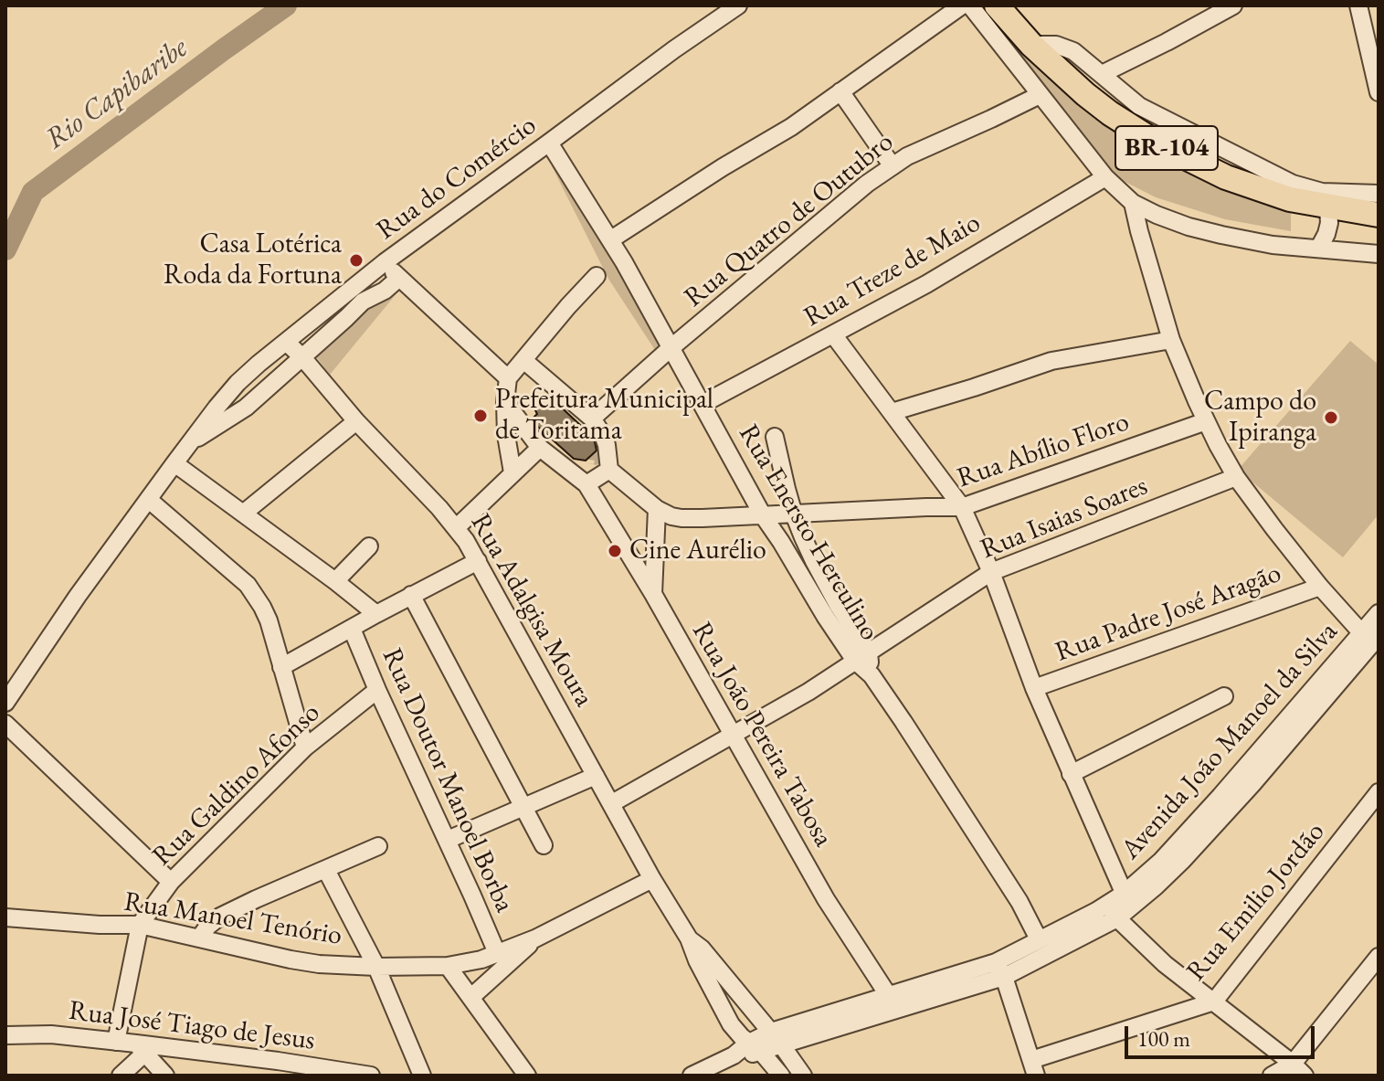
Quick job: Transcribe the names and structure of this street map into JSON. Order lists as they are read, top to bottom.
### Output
{
  "streets": {
    "highway": ["BR-104"],
    "street": [
      "Rua do Comércio",
      "Rua Quatro de Outubro",
      "Rua Treze de Maio",
      "Rua Abílio Floro",
      "Rua Isaias Soares",
      "Rua Enersto Herculino",
      "Rua Adalgisa Moura",
      "Rua Padre José Aragão",
      "Rua João Pereira Tabosa",
      "Avenida João Manoel da Silva",
      "Rua Doutor Manoel Borba",
      "Rua Galdino Afonso",
      "Rua Emilio Jordão",
      "Rua Manoel Tenório",
      "Rua José Tiago de Jesus"
    ]
  },
  "crossings": [
    ["Rua do Comércio", "Rua Enersto Herculino"],
    ["Rua do Comércio", "Rua Adalgisa Moura"],
    ["Rua do Comércio", "Rua Doutor Manoel Borba"],
    ["Rua Quatro de Outubro", "Rua Enersto Herculino"],
    ["Rua Treze de Maio", "Rua Enersto Herculino"],
    ["Rua Abílio Floro", "Rua Enersto Herculino"],
    ["Rua Isaias Soares", "Rua Enersto Herculino"],
    ["Rua Isaias Soares", "Rua Adalgisa Moura"],
    ["Rua Isaias Soares", "Rua João Pereira Tabosa"],
    ["Rua Enersto Herculino", "Avenida João Manoel da Silva"],
    ["Rua Adalgisa Moura", "Rua Manoel Tenório"],
    ["Rua João Pereira Tabosa", "Avenida João Manoel da Silva"],
    ["Rua Doutor Manoel Borba", "Rua Galdino Afonso"],
    ["Rua Doutor Manoel Borba", "Rua Manoel Tenório"],
    ["Rua Galdino Afonso", "Rua Manoel Tenório"]
  ],
  "water": ["Rio Capibaribe"],
  "places": [
    "Casa Lotérica Roda da Fortuna",
    "Prefeitura Municipal de Toritama",
    "Campo do Ipiranga",
    "Cine Aurélio"
  ],
  "scale_bar": "100 m"
}
